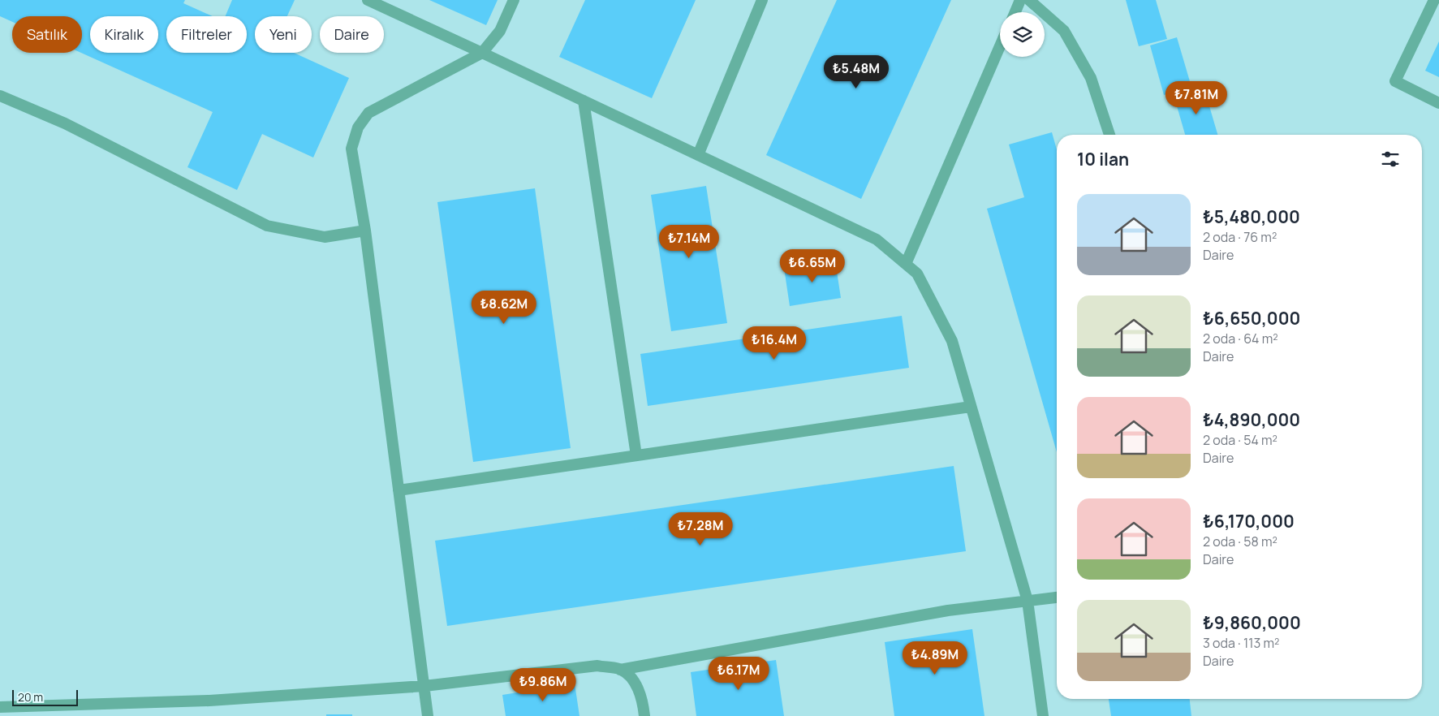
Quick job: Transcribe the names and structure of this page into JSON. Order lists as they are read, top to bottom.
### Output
{
  "scale_bar": "20 m",
  "page": {
    "chip": [
      "Satılık",
      "Kiralık",
      "Filtreler",
      "Yeni",
      "Daire"
    ],
    "price": [
      "₺5.48M",
      "₺7.81M",
      "₺7.14M",
      "₺6.65M",
      "₺8.62M",
      "₺16.4M",
      "₺7.28M",
      "₺4.89M",
      "₺6.17M",
      "₺9.86M"
    ],
    "heading": "10 ilan",
    "list": [
      {
        "name": "₺5,480,000",
        "note": "2 oda · 76 m² · Daire"
      },
      {
        "name": "₺6,650,000",
        "note": "2 oda · 64 m² · Daire"
      },
      {
        "name": "₺4,890,000",
        "note": "2 oda · 54 m² · Daire"
      },
      {
        "name": "₺6,170,000",
        "note": "2 oda · 58 m² · Daire"
      },
      {
        "name": "₺9,860,000",
        "note": "3 oda · 113 m² · Daire"
      }
    ],
    "scale": "20 m"
  }
}
